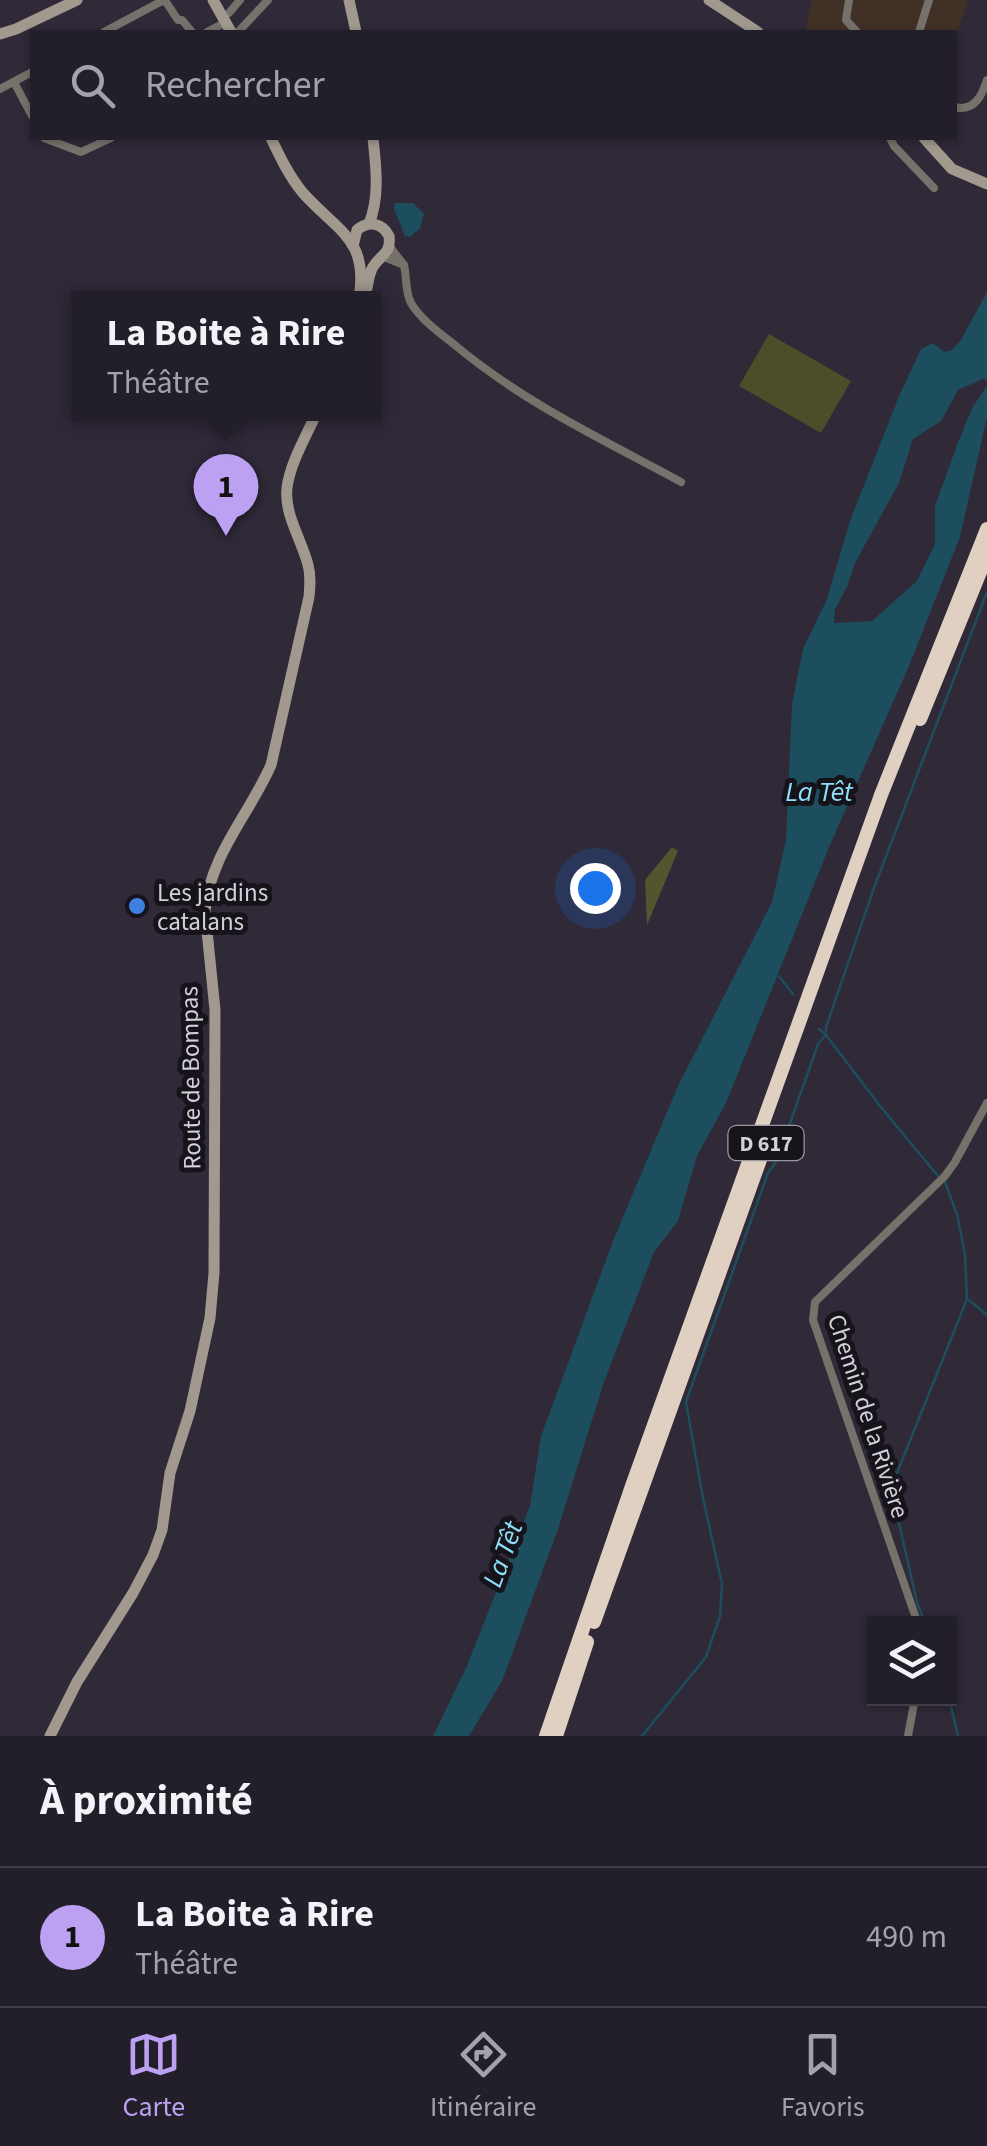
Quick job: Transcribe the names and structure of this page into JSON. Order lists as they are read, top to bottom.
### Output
{
  "streets": {
    "highway": ["D 617"],
    "main road": ["Route de Bompas"],
    "street": ["Chemin de la Rivière"]
  },
  "water": ["La Têt"],
  "places": ["Les jardins catalans"],
  "page": {
    "search": "Rechercher",
    "popup": ["La Boite à Rire", "Théâtre"],
    "pins": "1",
    "heading": "À proximité",
    "list": [
      {
        "mark": "1",
        "name": "La Boite à Rire",
        "note": "Théâtre",
        "value": "490 m"
      }
    ],
    "nav": ["Carte", "Itinéraire", "Favoris"]
  }
}
